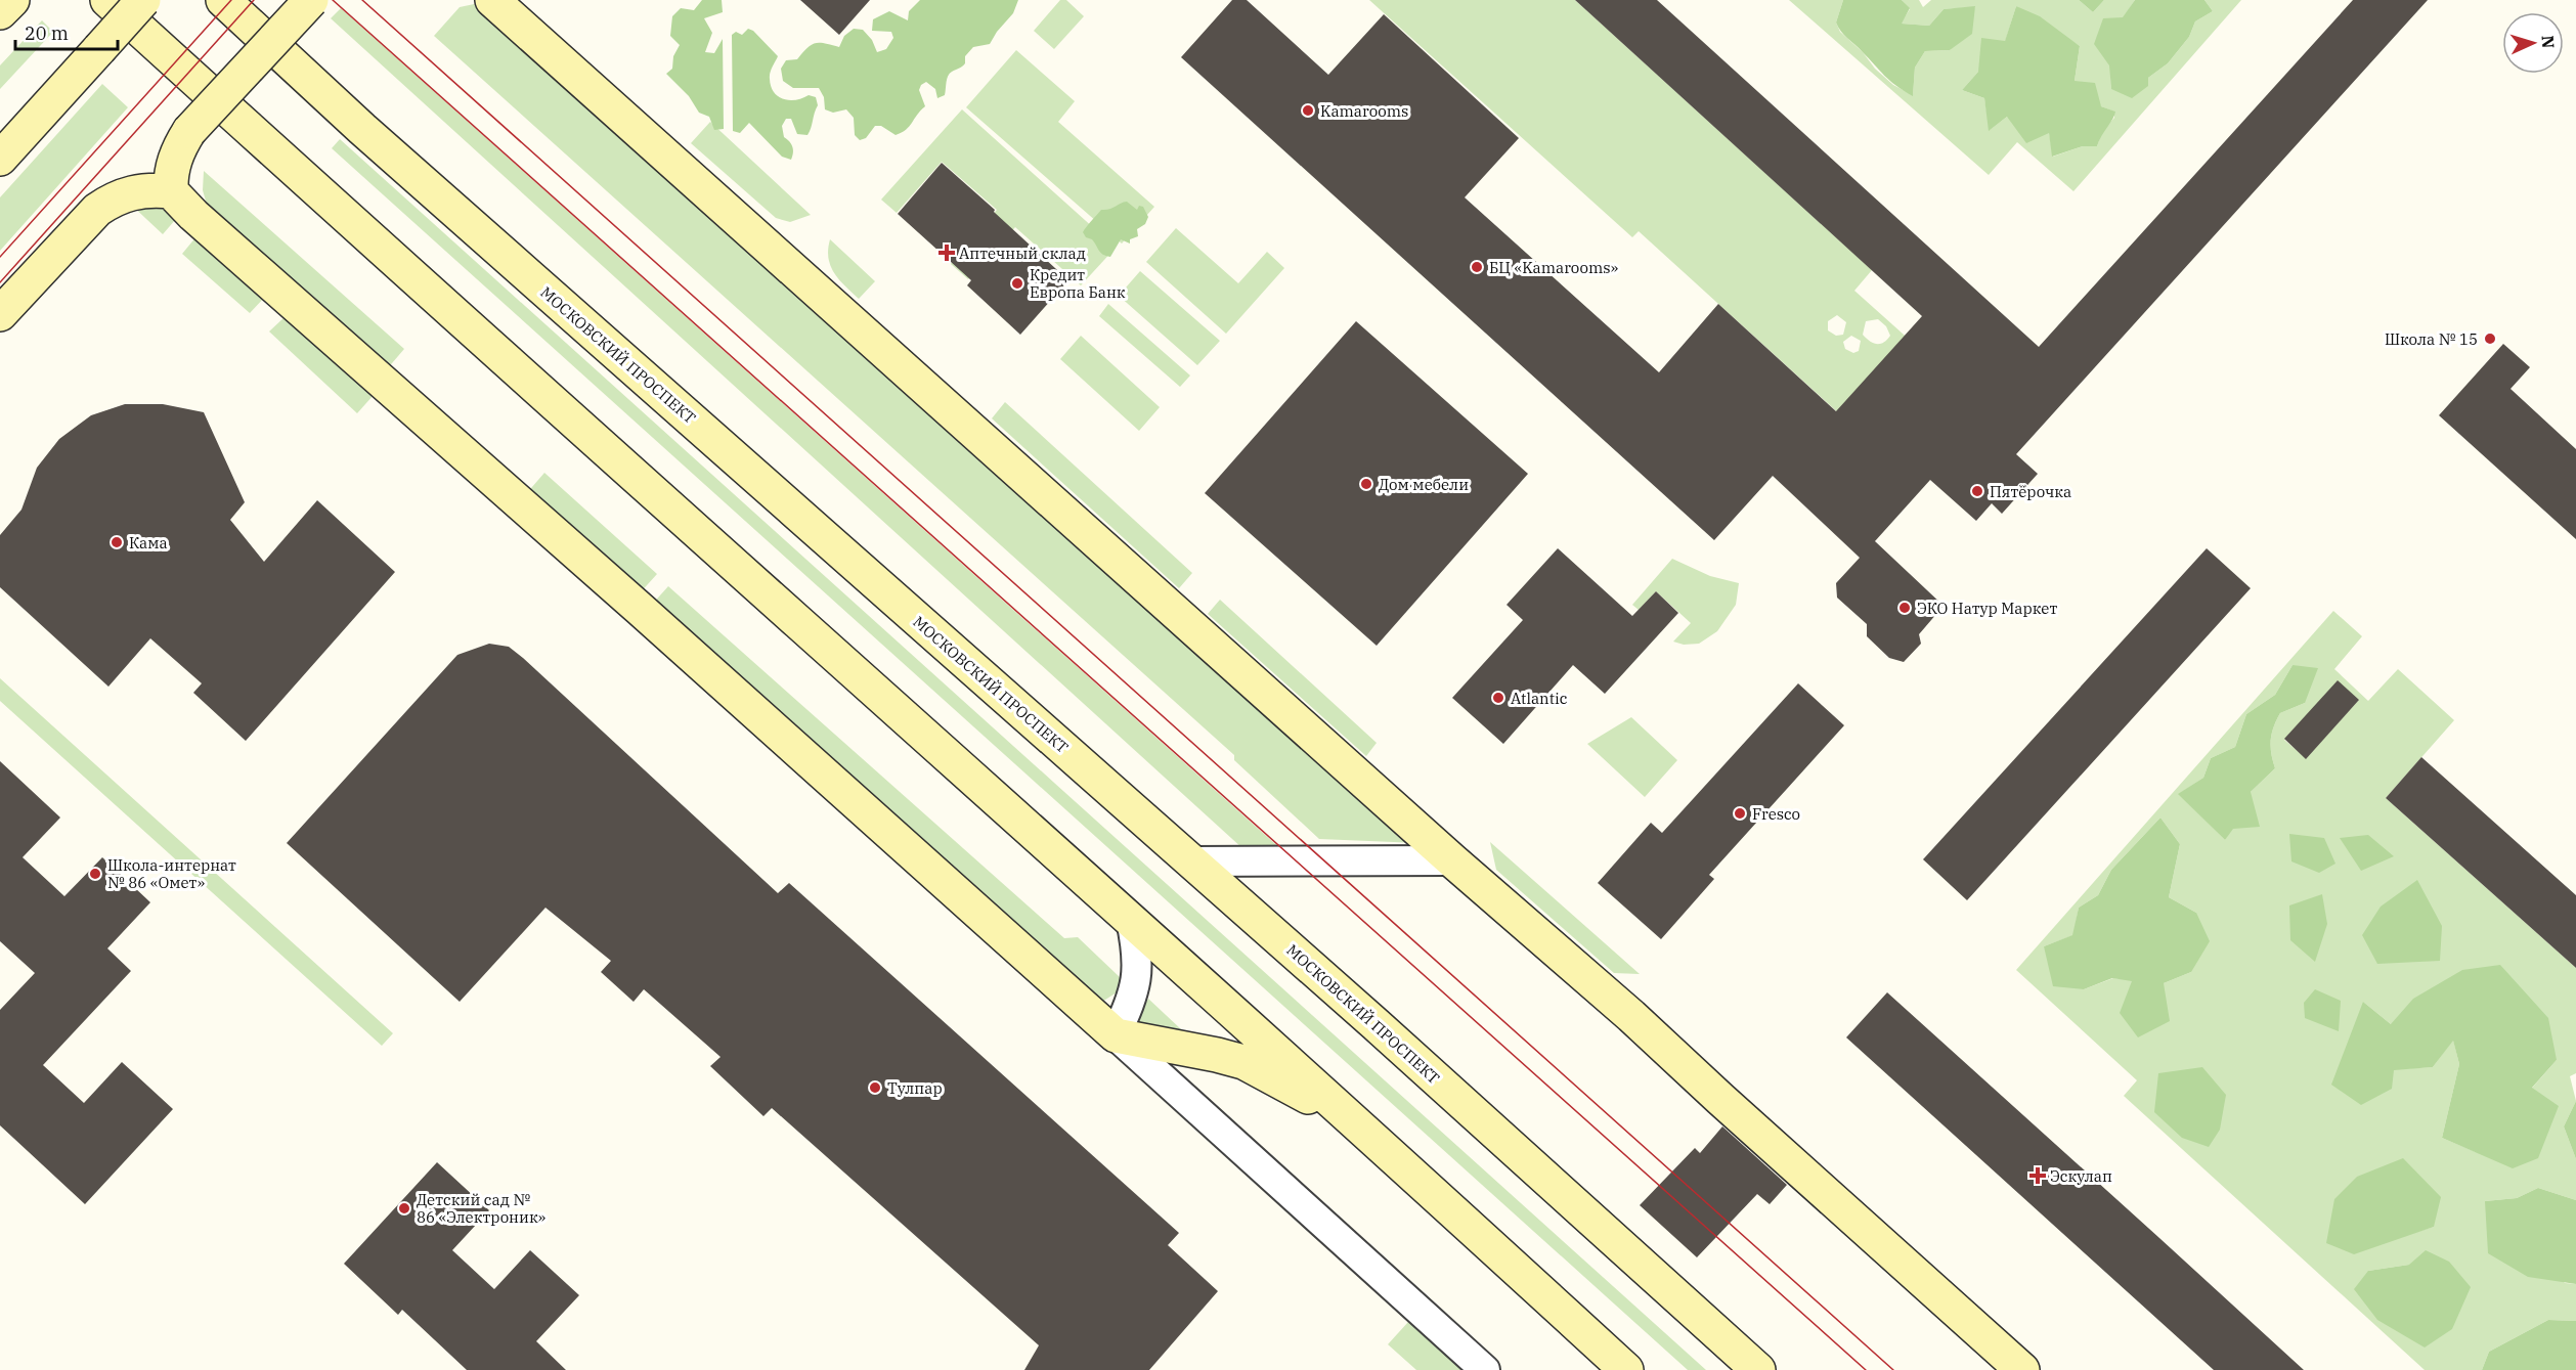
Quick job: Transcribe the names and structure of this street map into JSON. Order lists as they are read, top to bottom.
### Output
{
  "streets": {
    "main road": ["МОСКОВСКИЙ ПРОСПЕКТ"]
  },
  "places": {
    "other": [
      "Kamarooms",
      "БЦ «Kamarooms»",
      "Кредит Европа Банк",
      "Школа № 15",
      "Дом мебели",
      "Пятёрочка",
      "Кама",
      "ЭКО Натур Маркет",
      "Atlantic",
      "Fresco",
      "Школа-интернат № 86 «Омет»",
      "Тулпар",
      "Детский сад № 86 «Электроник»"
    ],
    "health": ["Аптечный склад", "Эскулап"]
  },
  "scale_bar": "20 m",
  "north": "right"
}
